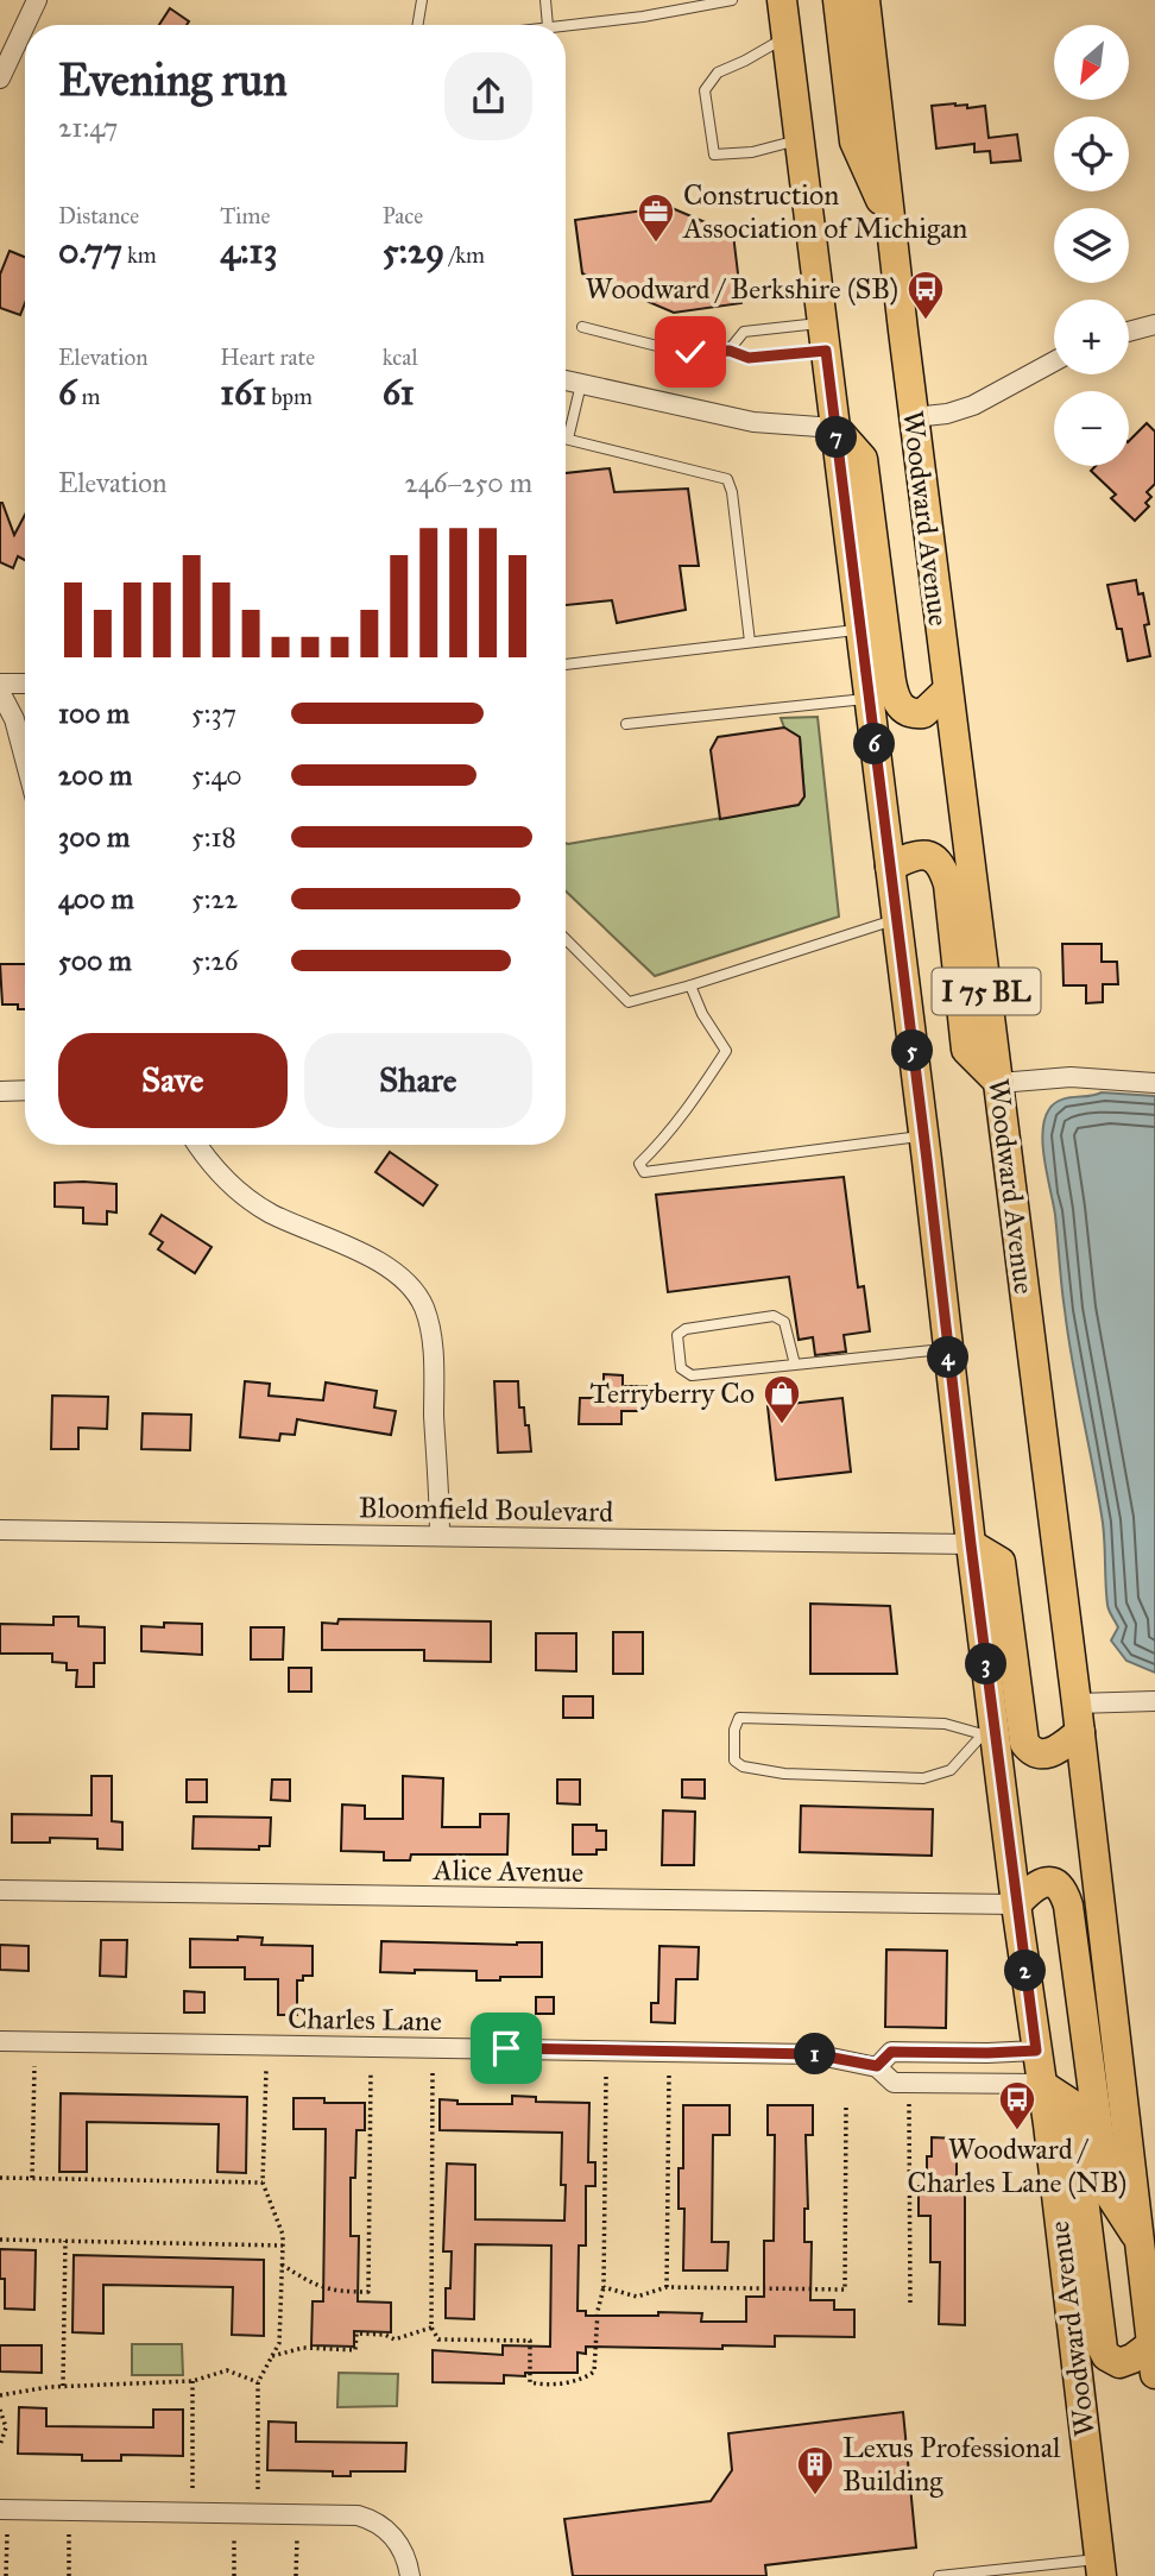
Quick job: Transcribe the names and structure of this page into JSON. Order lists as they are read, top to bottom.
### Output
{
  "streets": {
    "main road": ["Woodward Avenue", "I 75 BL"],
    "street": ["Bloomfield Boulevard", "Alice Avenue", "Charles Lane"]
  },
  "crossings": [
    ["Woodward Avenue", "I 75 BL"],
    ["Woodward Avenue", "Bloomfield Boulevard"],
    ["Woodward Avenue", "Alice Avenue"],
    ["Woodward Avenue", "Charles Lane"],
    ["I 75 BL", "Bloomfield Boulevard"]
  ],
  "places": {
    "office": ["Construction Association of Michigan"],
    "bus stop": ["Woodward / Berkshire (SB)", "Woodward / Charles Lane (NB)"],
    "shop": ["Terryberry Co"],
    "building": ["Lexus Professional Building"]
  },
  "north": "bottom left",
  "page": {
    "map_buttons": ["+", "−"],
    "heading": ["Evening run", "21:47"],
    "stats": [
      ["Distance", "0.77 km"],
      ["Time", "4:13"],
      ["Pace", "5:29 /km"],
      ["Elevation", "6 m"],
      ["Heart rate", "161 bpm"],
      ["kcal", "61"]
    ],
    "pins": [
      "7",
      "6",
      "5",
      "4",
      "3",
      "2",
      "1"
    ],
    "chart": ["Elevation", "246–250 m"],
    "list": [
      {
        "name": "100 m",
        "note": "5:37"
      },
      {
        "name": "200 m",
        "note": "5:40"
      },
      {
        "name": "300 m",
        "note": "5:18"
      },
      {
        "name": "400 m",
        "note": "5:22"
      },
      {
        "name": "500 m",
        "note": "5:26"
      }
    ],
    "buttons": ["Save", "Share"]
  }
}
